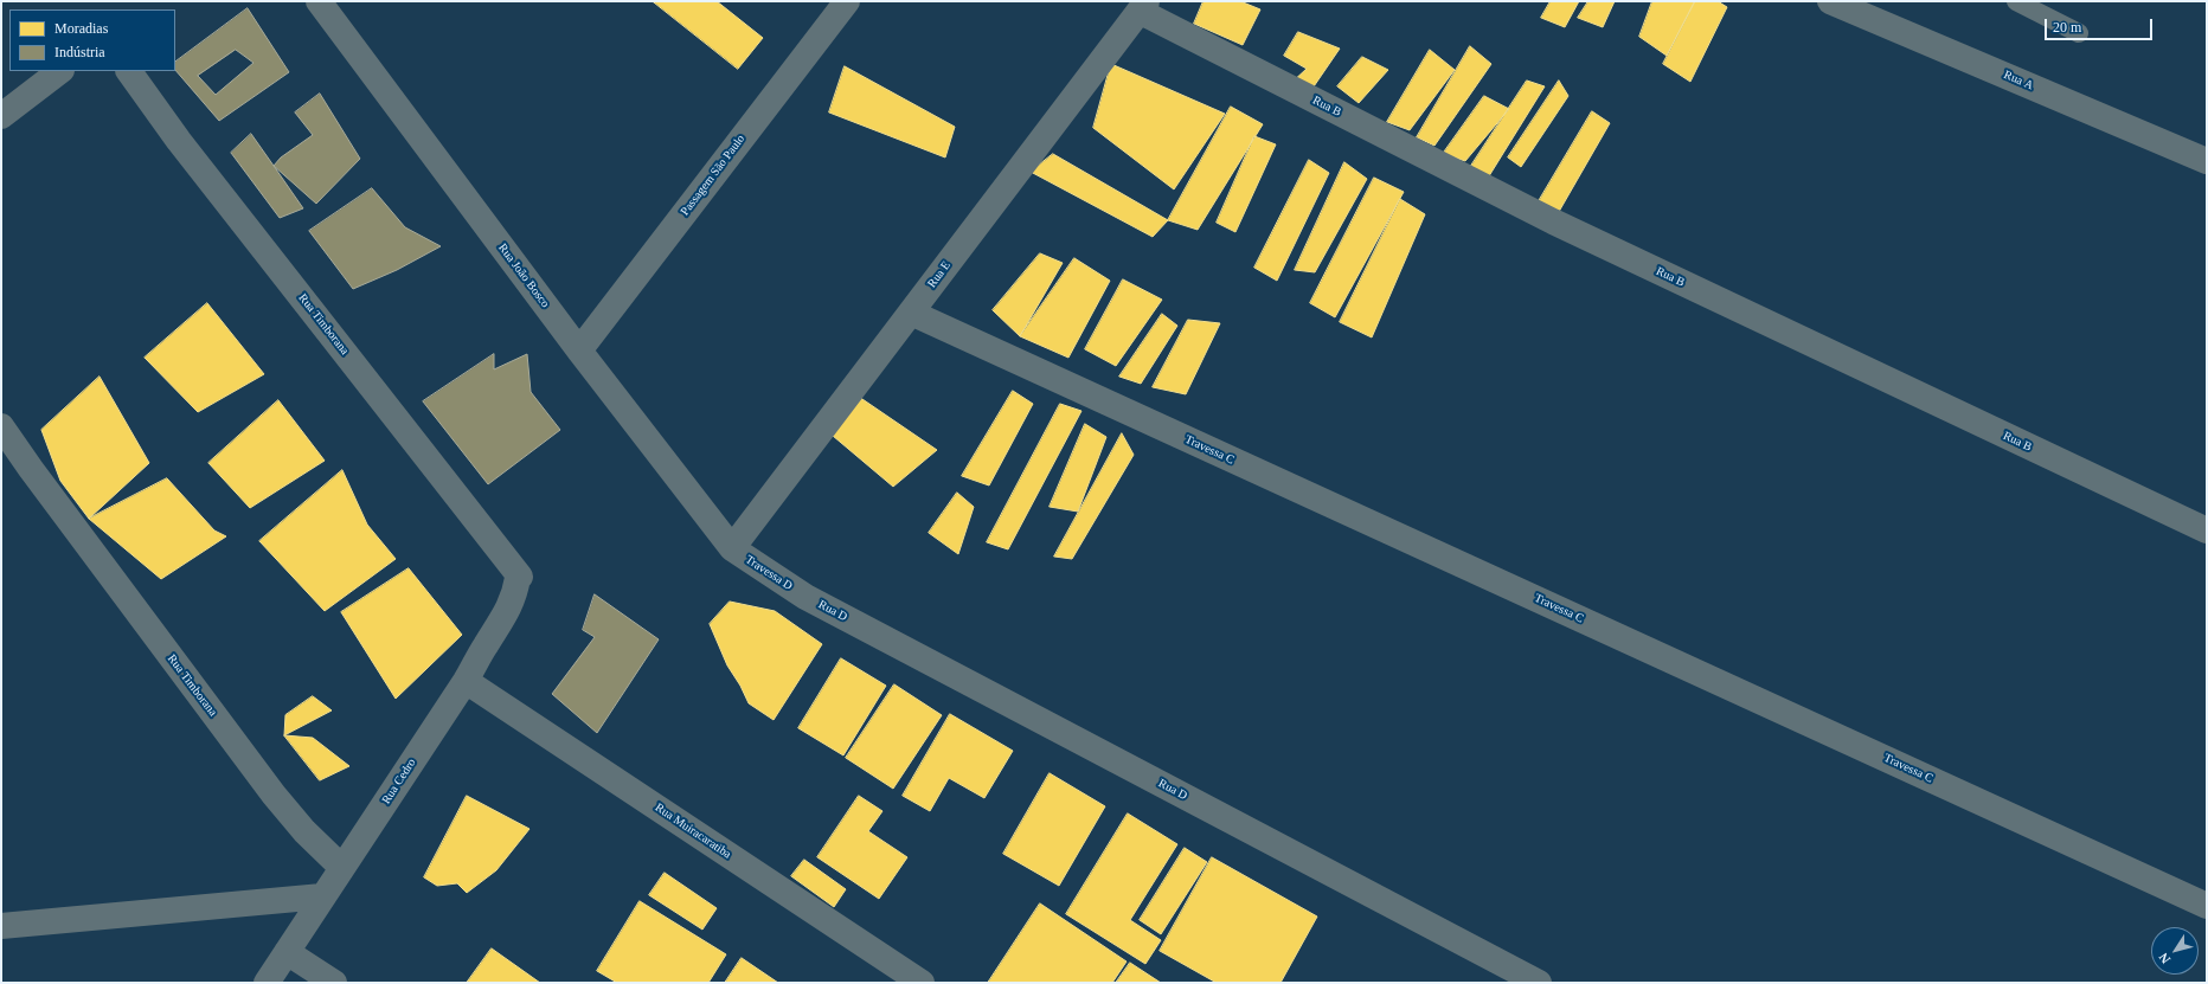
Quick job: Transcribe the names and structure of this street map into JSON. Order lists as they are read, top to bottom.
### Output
{
  "streets": {
    "street": [
      "Rua A",
      "Rua B",
      "Passagem São Paulo",
      "Rua E",
      "Rua João Bosco",
      "Rua Timborana",
      "Travessa C",
      "Travessa D",
      "Rua D",
      "Rua Cedro",
      "Rua Muiracaratiba"
    ]
  },
  "crossings": [
    ["Rua B", "Rua E"],
    ["Passagem São Paulo", "Rua João Bosco"],
    ["Rua E", "Rua João Bosco"],
    ["Rua E", "Travessa C"],
    ["Rua E", "Travessa D"],
    ["Rua João Bosco", "Travessa D"],
    ["Rua Timborana", "Rua Cedro"],
    ["Travessa D", "Rua D"],
    ["Rua Cedro", "Rua Muiracaratiba"]
  ],
  "legend": ["Moradias", "Indústria"],
  "scale_bar": "20 m",
  "north": "bottom left"
}
